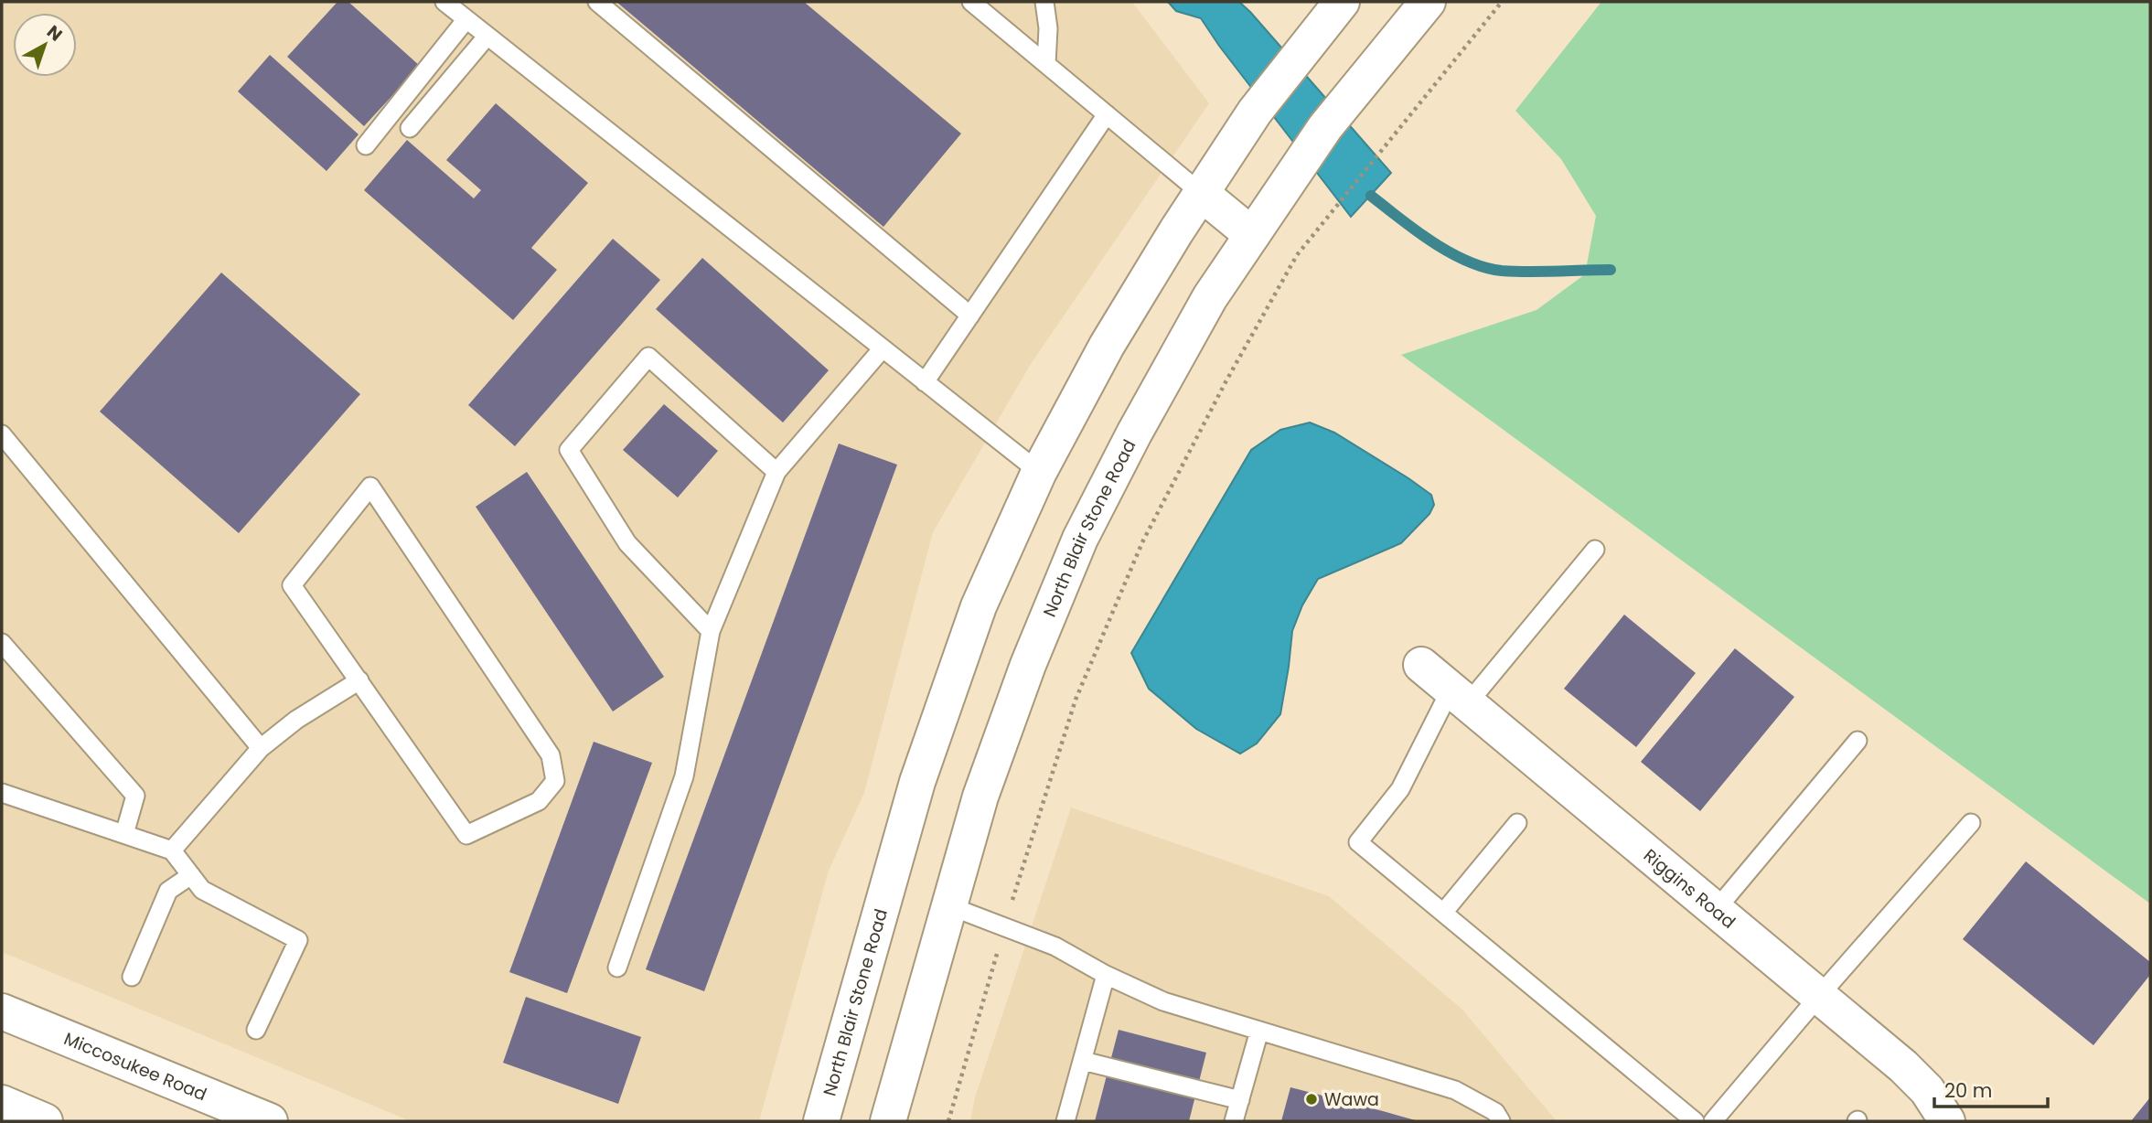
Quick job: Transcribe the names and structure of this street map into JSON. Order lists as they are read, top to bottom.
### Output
{
  "streets": {
    "main road": ["North Blair Stone Road", "Riggins Road", "Miccosukee Road"]
  },
  "places": ["Wawa"],
  "scale_bar": "20 m",
  "north": "top right"
}
